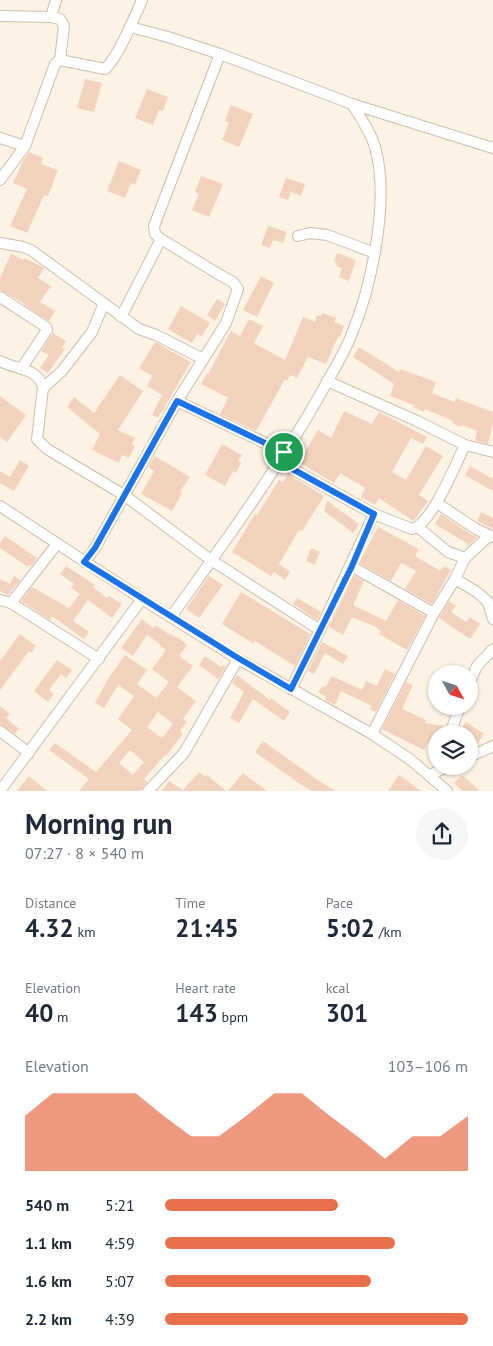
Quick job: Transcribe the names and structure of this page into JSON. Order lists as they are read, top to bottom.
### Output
{
  "north": "bottom right",
  "page": {
    "heading": ["Morning run", "07:27 · 8 × 540 m"],
    "stats": [
      ["Distance", "4.32 km"],
      ["Time", "21:45"],
      ["Pace", "5:02 /km"],
      ["Elevation", "40 m"],
      ["Heart rate", "143 bpm"],
      ["kcal", "301"]
    ],
    "chart": ["Elevation", "103–106 m"],
    "list": [
      {
        "name": "540 m",
        "note": "5:21"
      },
      {
        "name": "1.1 km",
        "note": "4:59"
      },
      {
        "name": "1.6 km",
        "note": "5:07"
      },
      {
        "name": "2.2 km",
        "note": "4:39"
      }
    ]
  }
}
